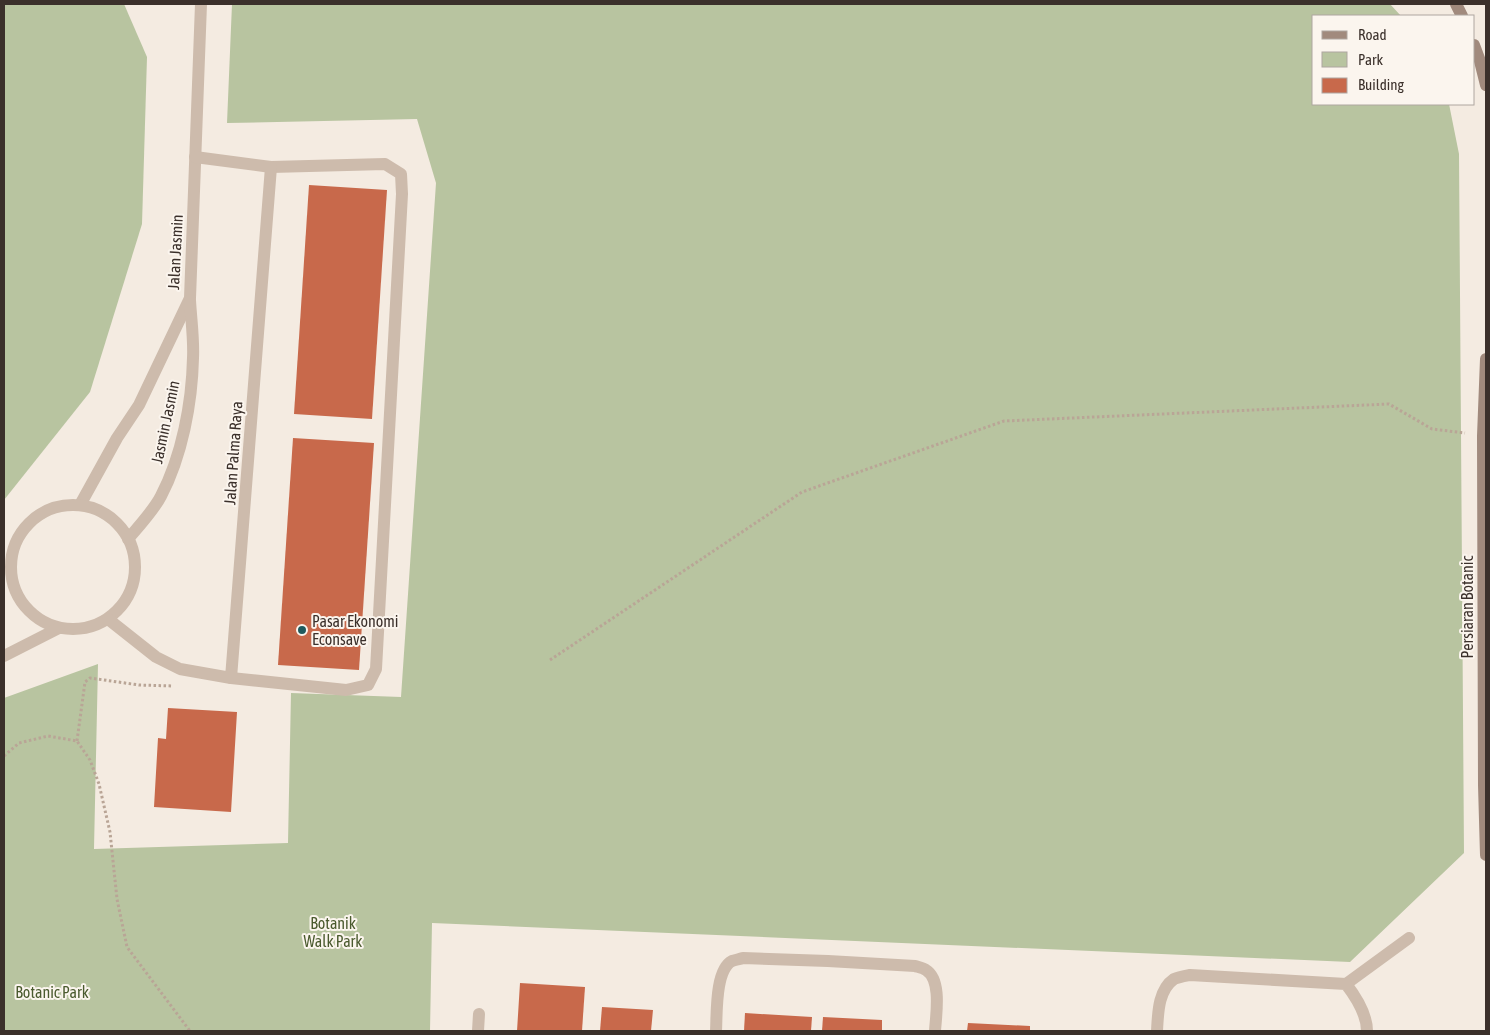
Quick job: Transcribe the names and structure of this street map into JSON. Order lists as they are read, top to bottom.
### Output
{
  "streets": {
    "main road": ["Persiaran Botanic"],
    "street": ["Jalan Jasmin", "Jasmin Jasmin", "Jalan Palma Raya"]
  },
  "crossings": [
    ["Jalan Jasmin", "Jasmin Jasmin"]
  ],
  "parks": ["Botanik Walk Park", "Botanic Park"],
  "places": ["Pasar Ekonomi Econsave"],
  "legend": ["Road", "Park", "Building"]
}
